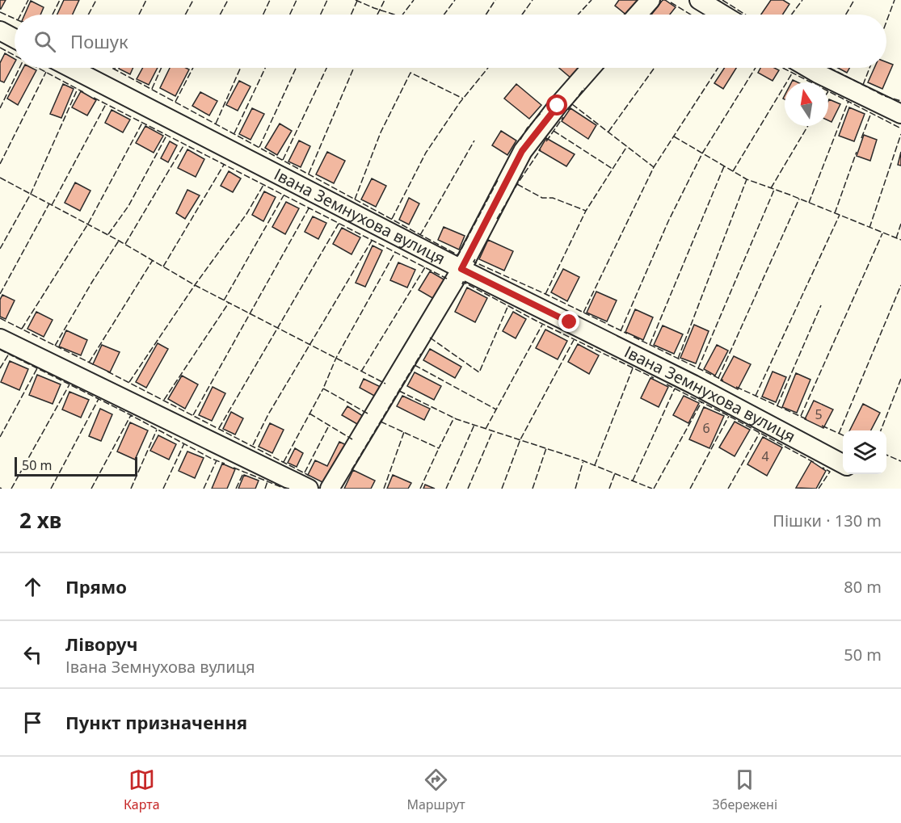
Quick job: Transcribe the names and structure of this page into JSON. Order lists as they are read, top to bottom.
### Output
{
  "streets": {
    "street": ["Івана Земнухова вулиця"]
  },
  "house_numbers": ["5", "6", "4"],
  "scale_bar": "50 m",
  "north": "top",
  "page": {
    "search": "Пошук",
    "scale": "50 m",
    "heading": ["2 хв", "Пішки · 130 m"],
    "list": [
      ["Прямо", "80 m"],
      ["Ліворуч", "Івана Земнухова вулиця", "50 m"],
      "Пункт призначення"
    ],
    "nav": ["Карта", "Маршрут", "Збережені"]
  }
}
